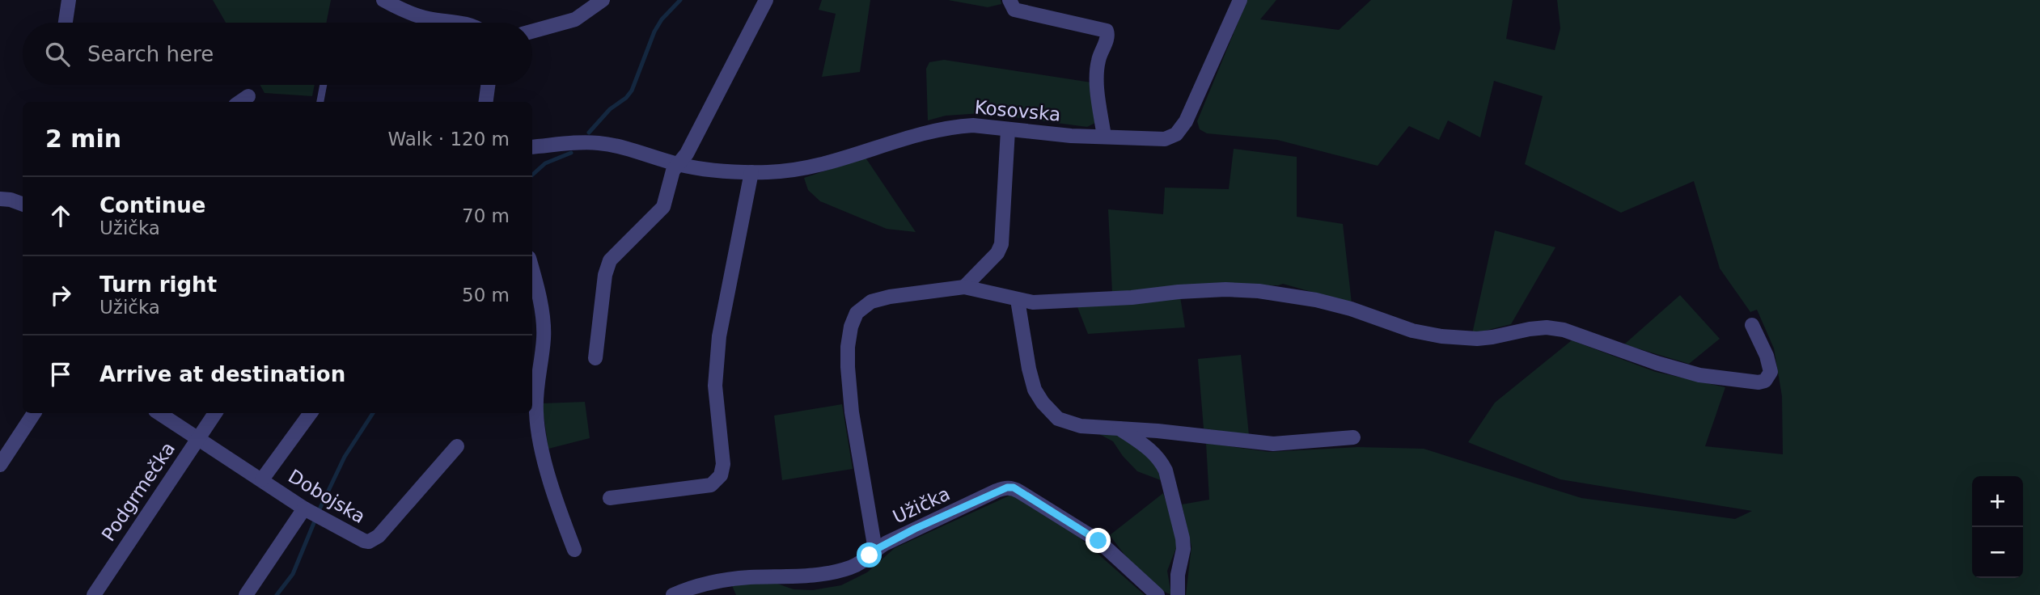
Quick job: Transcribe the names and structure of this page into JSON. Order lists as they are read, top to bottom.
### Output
{
  "streets": {
    "street": [
      "Kosovska",
      "Podgrmečka",
      "Dobojska",
      "Užička"
    ]
  },
  "crossings": [
    ["Podgrmečka", "Dobojska"]
  ],
  "page": {
    "search": "Search here",
    "heading": ["2 min", "Walk · 120 m"],
    "list": [
      ["Continue", "Užička", "70 m"],
      ["Turn right", "Užička", "50 m"],
      "Arrive at destination"
    ],
    "map_buttons": ["+", "−"]
  }
}
